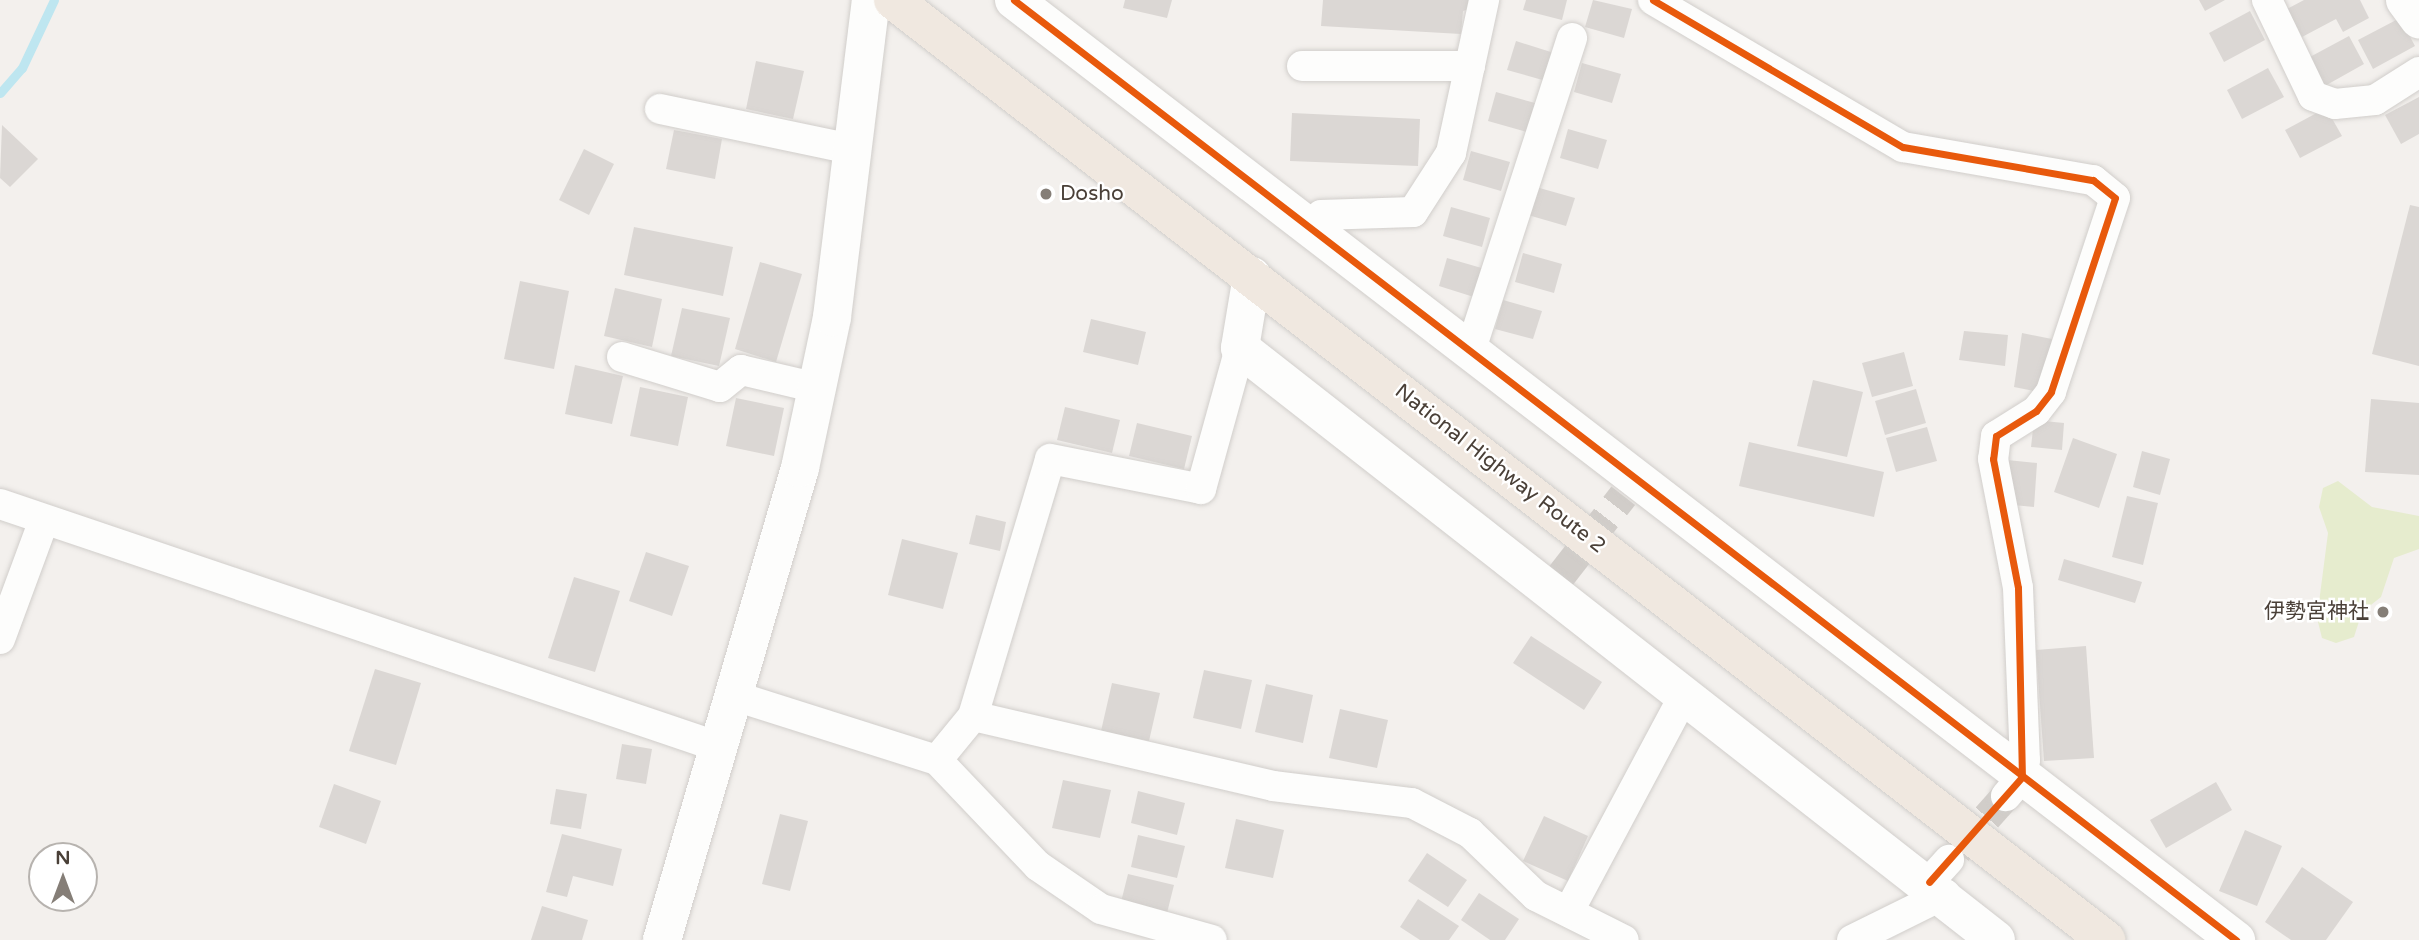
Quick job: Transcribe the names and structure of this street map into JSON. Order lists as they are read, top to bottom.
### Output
{
  "streets": {
    "highway": ["National Highway Route 2"]
  },
  "places": ["Dosho", "伊勢宮神社"],
  "north": "top"
}
